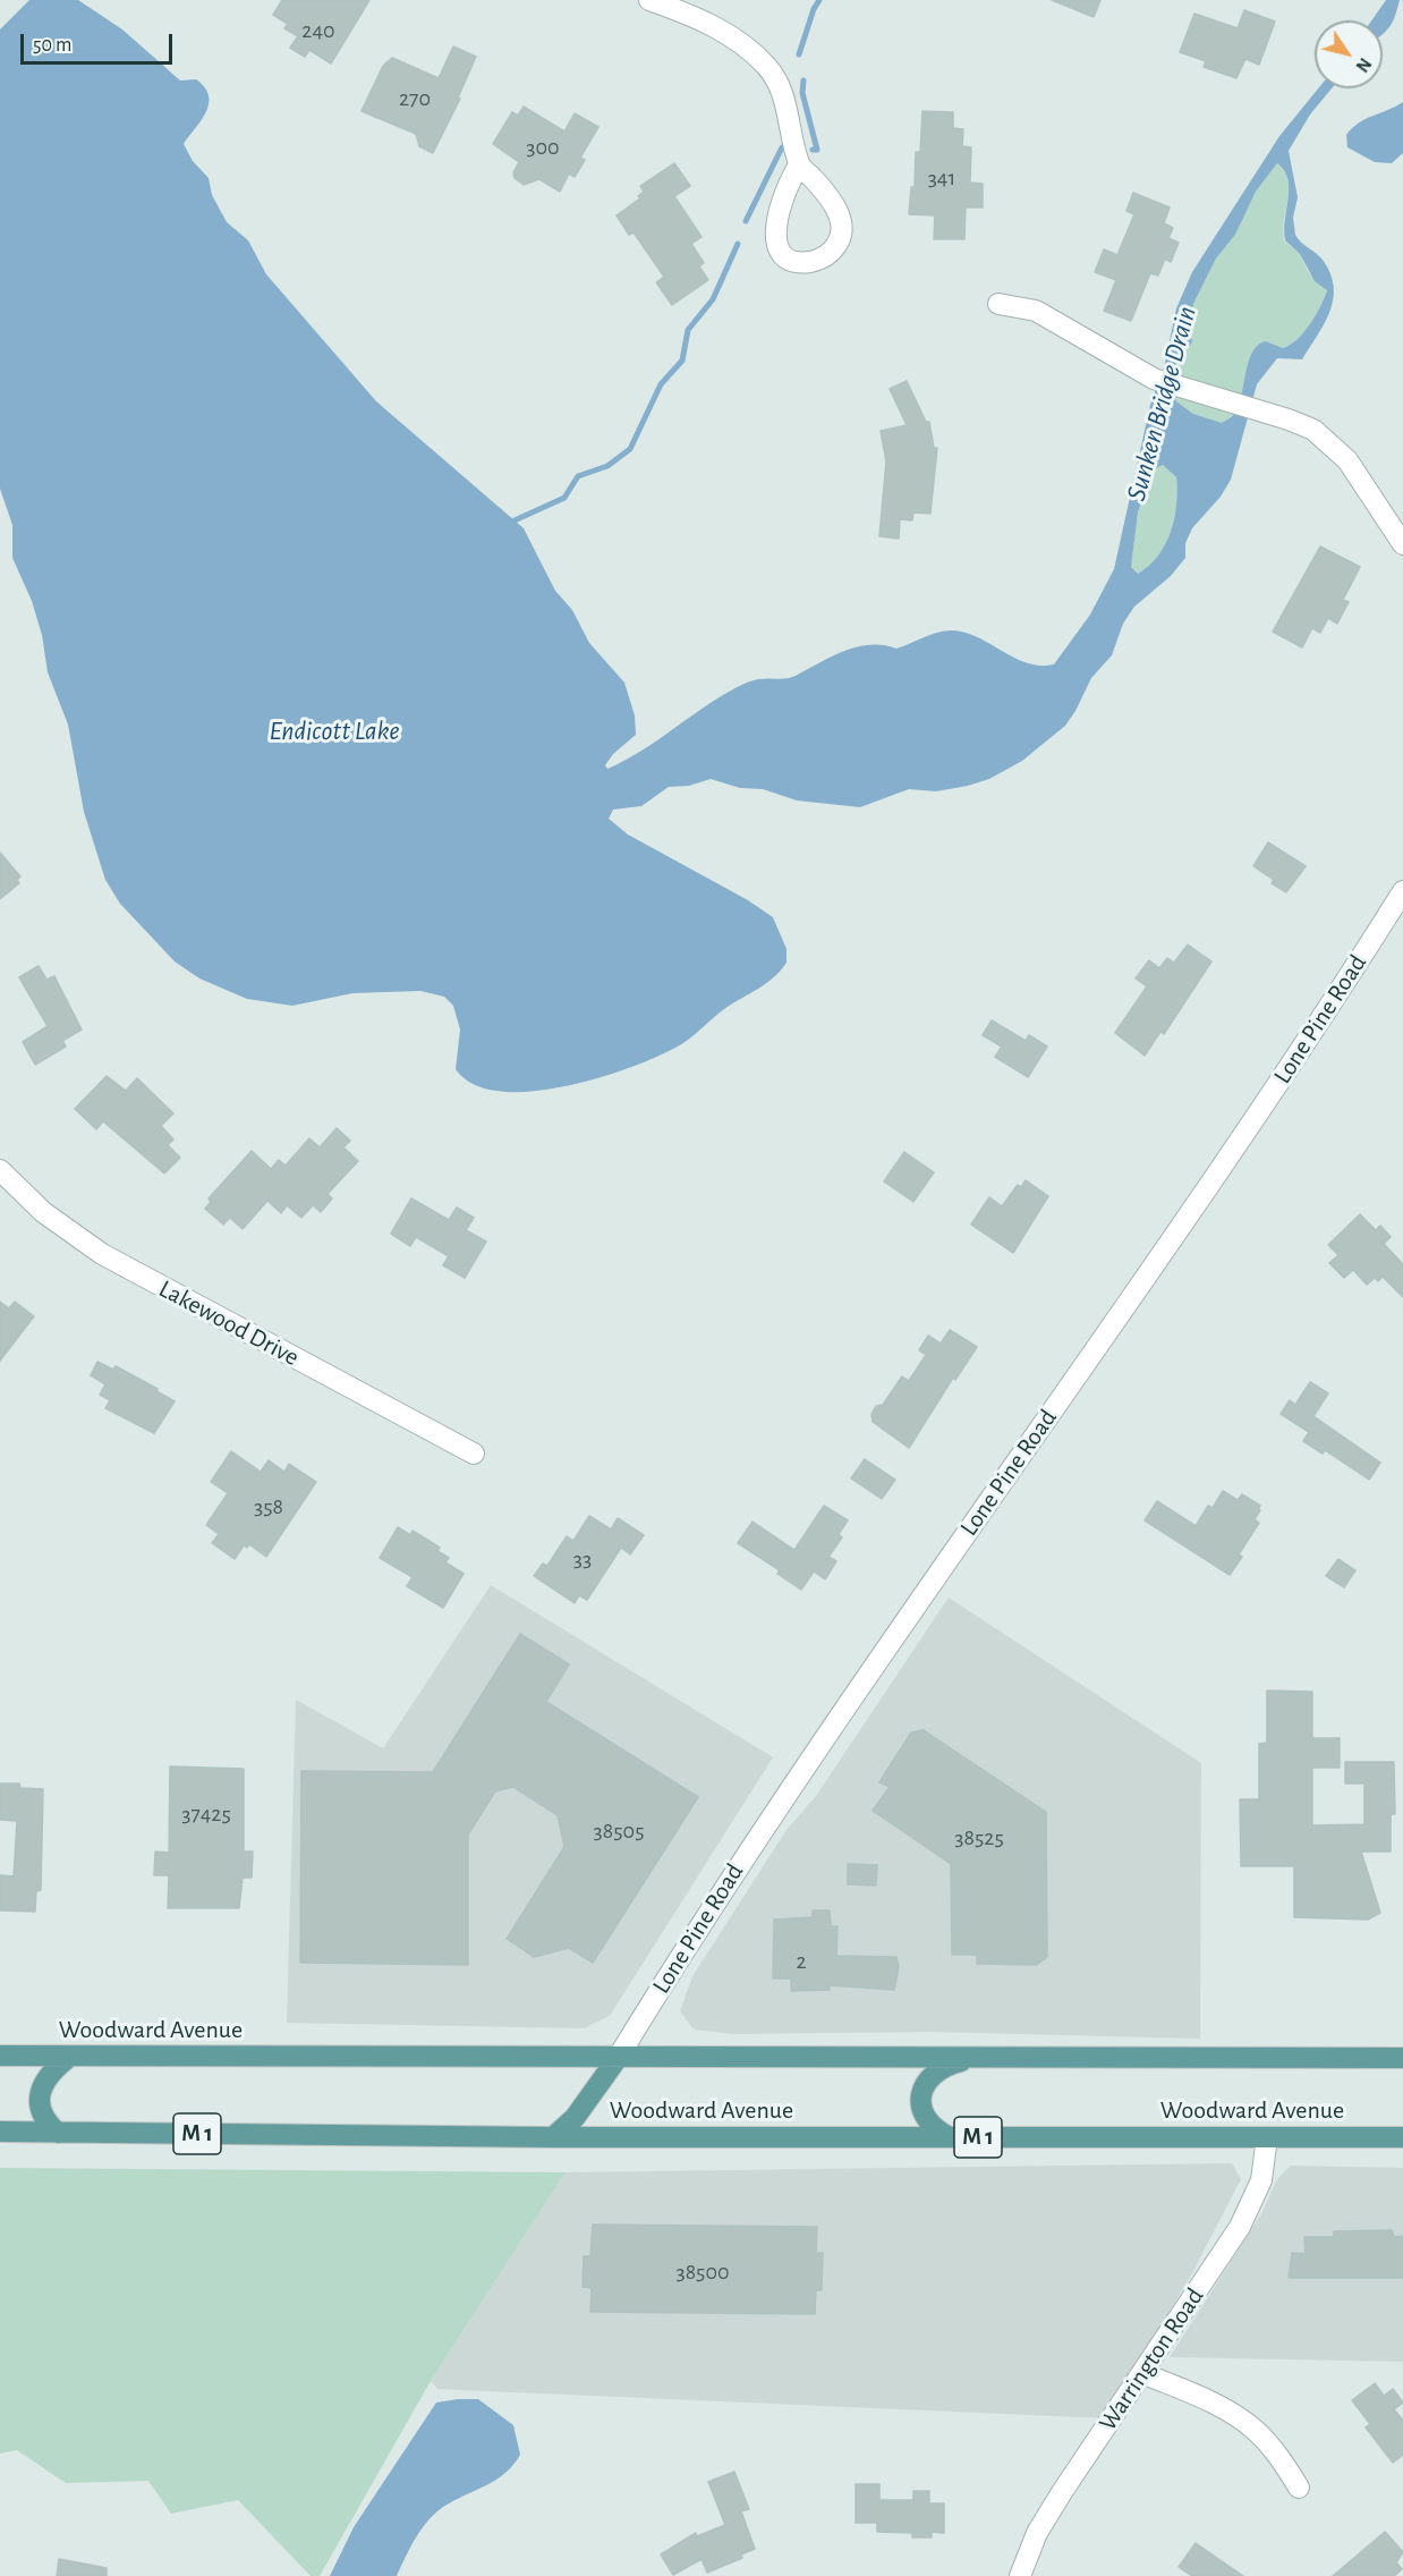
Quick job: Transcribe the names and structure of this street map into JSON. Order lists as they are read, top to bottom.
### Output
{
  "streets": {
    "main road": ["Woodward Avenue", "M 1"],
    "street": ["Lone Pine Road", "Lakewood Drive", "Warrington Road"]
  },
  "crossings": [
    ["Lone Pine Road", "Woodward Avenue"],
    ["Woodward Avenue", "Warrington Road"]
  ],
  "water": ["Sunken Bridge Drain", "Endicott Lake"],
  "house_numbers": [
    "240",
    "270",
    "300",
    "341",
    "358",
    "33",
    "37425",
    "38505",
    "38525",
    "2",
    "38500"
  ],
  "scale_bar": "50 m",
  "north": "bottom right"
}
